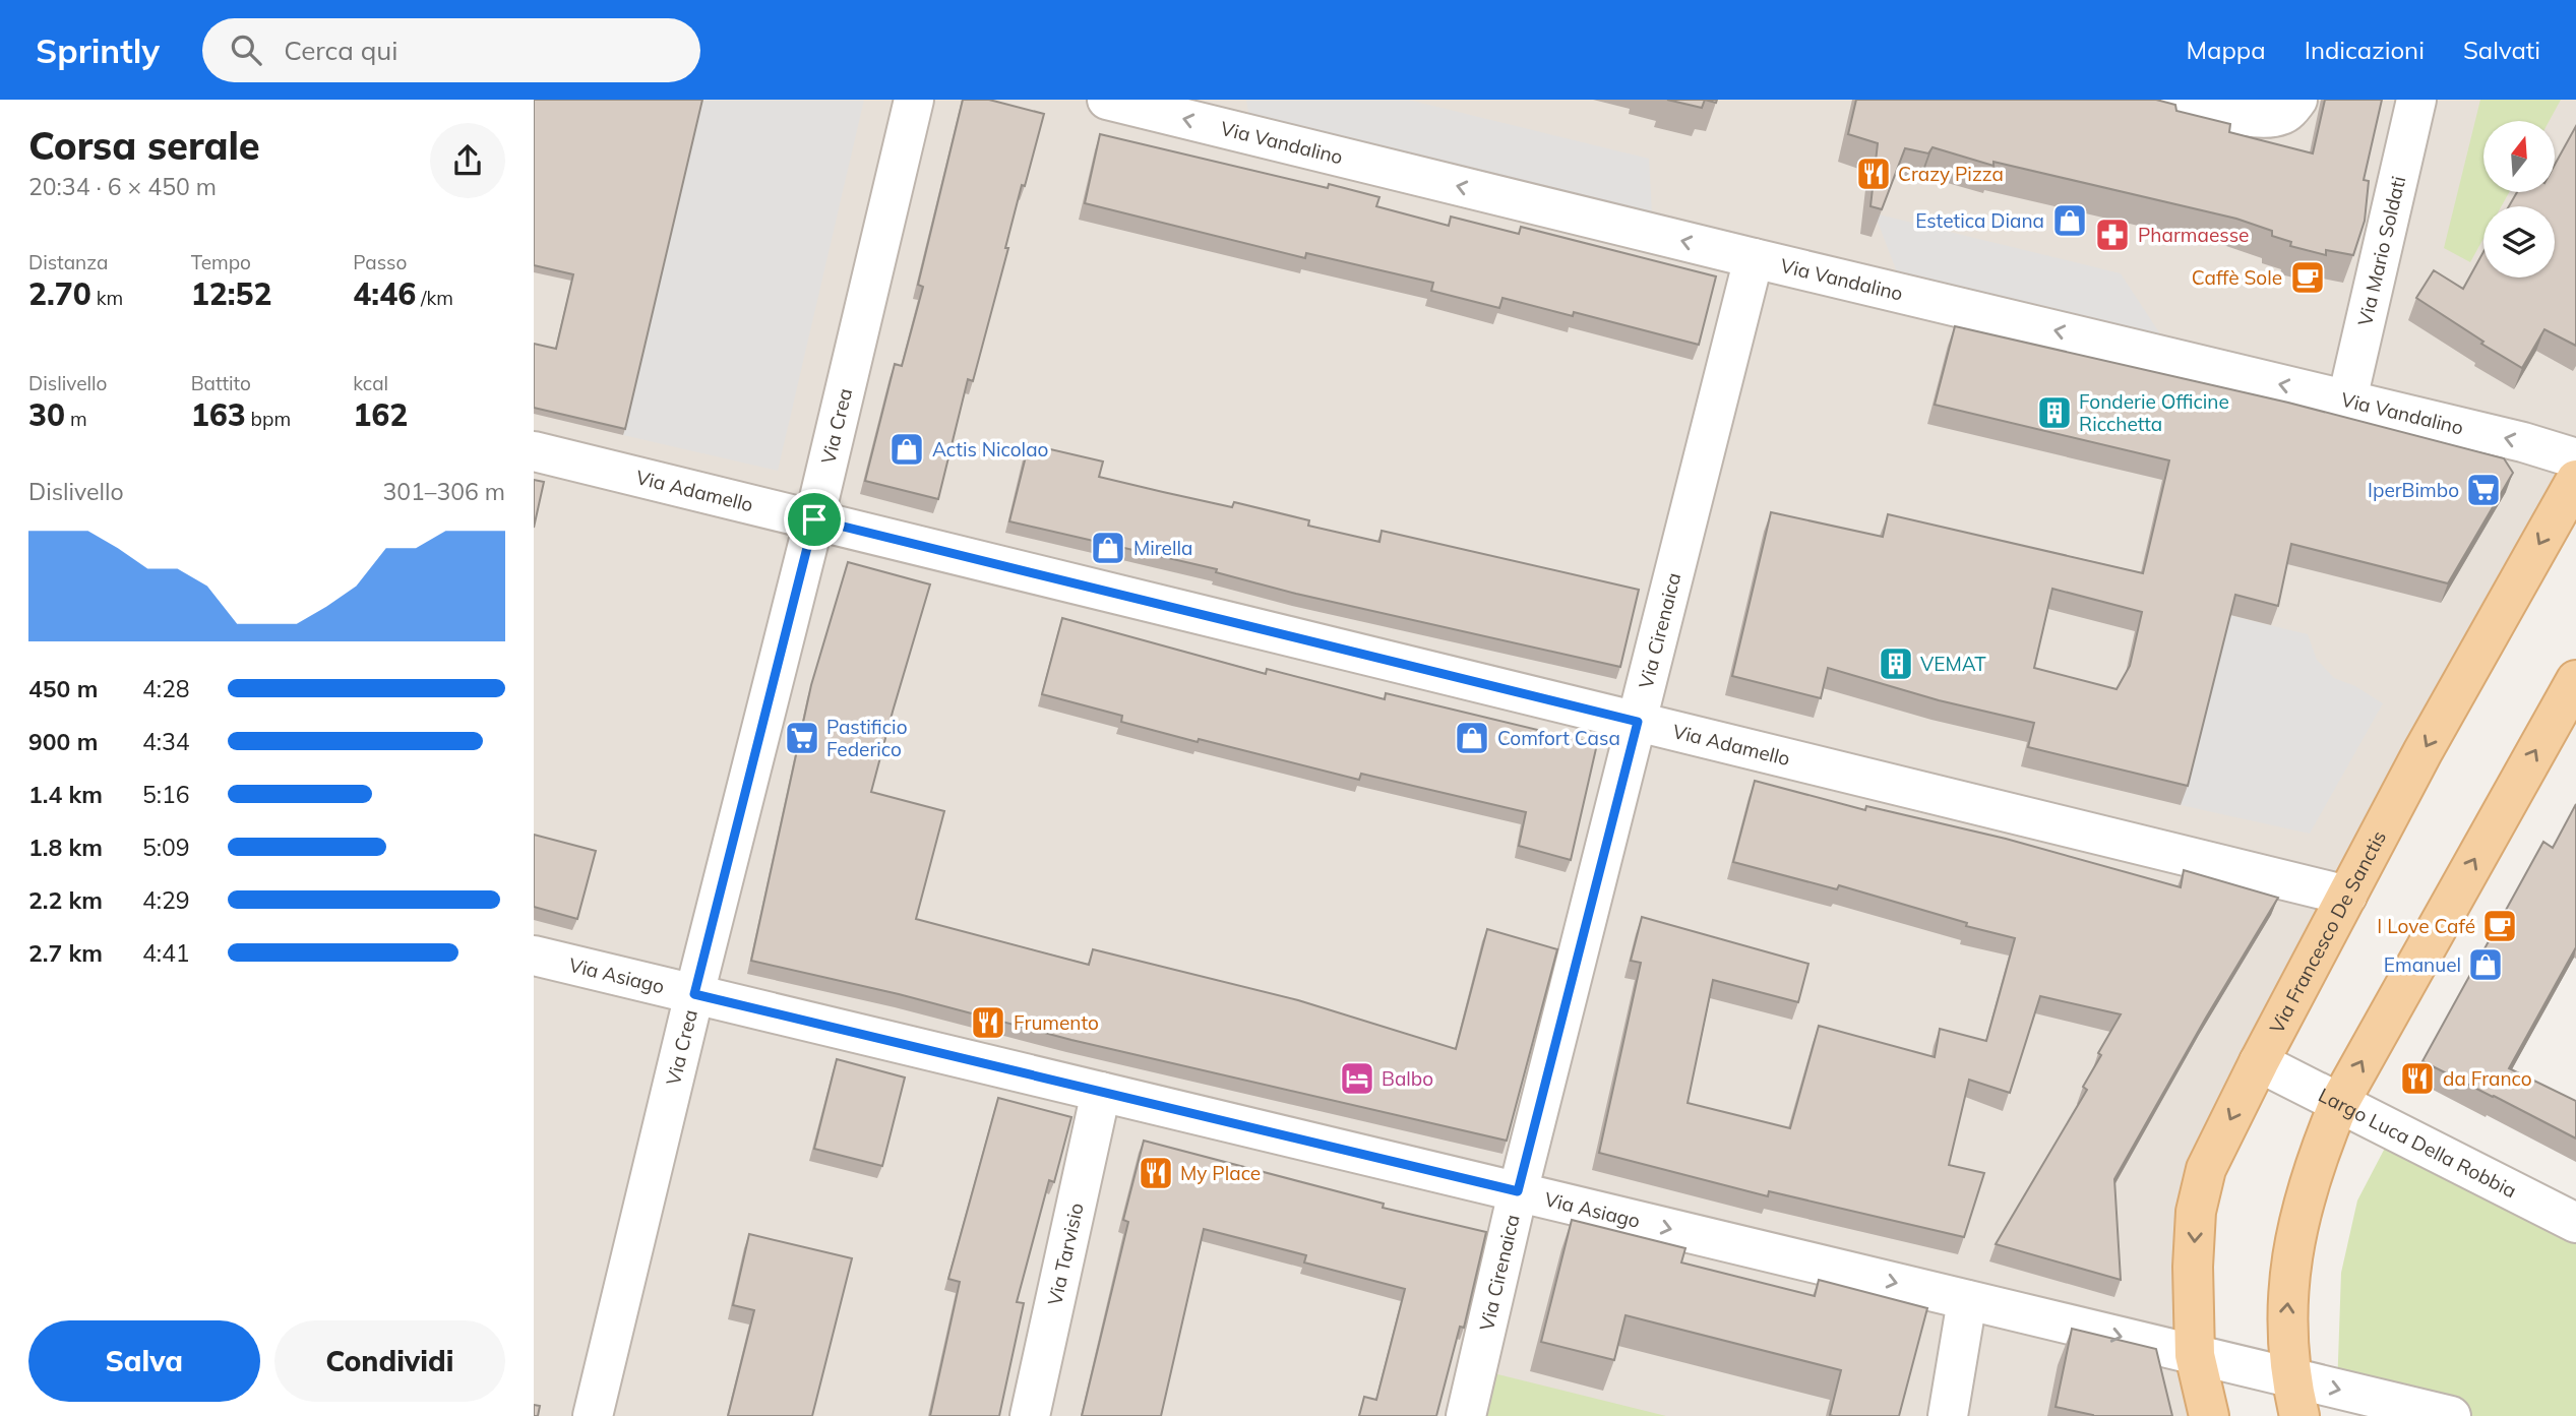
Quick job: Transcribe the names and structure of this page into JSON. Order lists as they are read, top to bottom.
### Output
{
  "streets": {
    "main road": ["Via Francesco De Sanctis"],
    "street": [
      "Via Vandalino",
      "Via Mario Soldati",
      "Via Crea",
      "Via Adamello",
      "Via Cirenaica",
      "Via Asiago",
      "Largo Luca Della Robbia",
      "Via Tarvisio"
    ]
  },
  "crossings": [
    ["Via Vandalino", "Via Mario Soldati"],
    ["Via Vandalino", "Via Cirenaica"],
    ["Via Crea", "Via Adamello"],
    ["Via Crea", "Via Asiago"],
    ["Via Adamello", "Via Cirenaica"],
    ["Via Adamello", "Via Francesco De Sanctis"],
    ["Via Cirenaica", "Via Asiago"],
    ["Via Francesco De Sanctis", "Via Asiago"],
    ["Via Francesco De Sanctis", "Largo Luca Della Robbia"],
    ["Via Asiago", "Via Tarvisio"]
  ],
  "one_way": ["Via Vandalino", "Via Asiago"],
  "places": {
    "restaurant": [
      "Crazy Pizza",
      "Frumento",
      "da Franco",
      "My Place"
    ],
    "shop": [
      "Estetica Diana",
      "Actis Nicolao",
      "Mirella",
      "Comfort Casa",
      "Emanuel"
    ],
    "pharmacy": ["Pharmaesse"],
    "cafe": ["Caffè Sole", "I Love Café"],
    "building": ["Fonderie Officine Ricchetta", "VEMAT"],
    "supermarket": ["IperBimbo", "Pastificio Federico"],
    "hotel": ["Balbo"]
  },
  "north": "top",
  "page": {
    "header": "Sprintly",
    "search": "Cerca qui",
    "nav": ["Mappa", "Indicazioni", "Salvati"],
    "heading": ["Corsa serale", "20:34 · 6 × 450 m"],
    "stats": [
      ["Distanza", "2.70 km"],
      ["Tempo", "12:52"],
      ["Passo", "4:46 /km"],
      ["Dislivello", "30 m"],
      ["Battito", "163 bpm"],
      ["kcal", "162"]
    ],
    "chart": ["Dislivello", "301–306 m"],
    "list": [
      {
        "name": "450 m",
        "note": "4:28"
      },
      {
        "name": "900 m",
        "note": "4:34"
      },
      {
        "name": "1.4 km",
        "note": "5:16"
      },
      {
        "name": "1.8 km",
        "note": "5:09"
      },
      {
        "name": "2.2 km",
        "note": "4:29"
      },
      {
        "name": "2.7 km",
        "note": "4:41"
      }
    ],
    "buttons": ["Salva", "Condividi"]
  }
}
